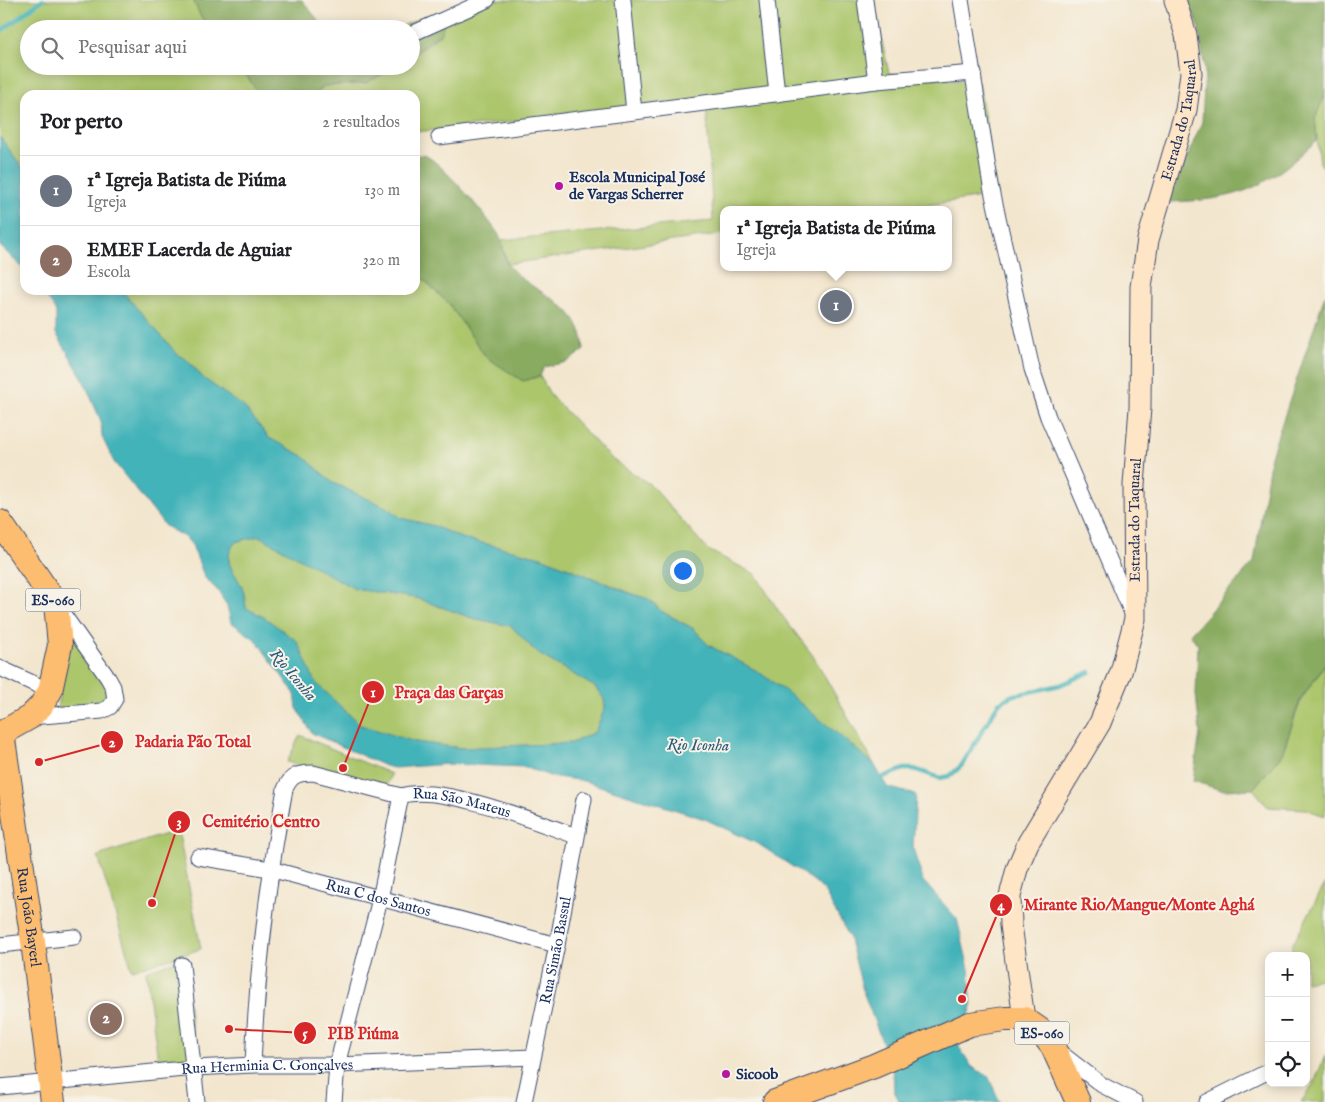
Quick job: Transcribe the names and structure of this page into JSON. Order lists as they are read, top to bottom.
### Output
{
  "streets": {
    "main road": ["ES-060", "Rua João Bayerl"],
    "street": [
      "Estrada do Taquaral",
      "Rua São Mateus",
      "Rua C dos Santos",
      "Rua Simão Bassul",
      "Rua Herminia C. Gonçalves"
    ]
  },
  "crossings": [
    ["Estrada do Taquaral", "ES-060"],
    ["ES-060", "Rua João Bayerl"],
    ["Rua São Mateus", "Rua C dos Santos"],
    ["Rua São Mateus", "Rua Simão Bassul"],
    ["Rua C dos Santos", "Rua Simão Bassul"],
    ["Rua João Bayerl", "Rua Herminia C. Gonçalves"],
    ["Rua Simão Bassul", "Rua Herminia C. Gonçalves"]
  ],
  "water": ["Rio Iconha"],
  "places": [
    "Escola Municipal José de Vargas Scherrer",
    "Padaria Pão Total",
    "Praça das Garças",
    "Cemitério Centro",
    "Mirante Rio/Mangue/Monte Aghá",
    "PIB Piúma",
    "Sicoob"
  ],
  "page": {
    "search": "Pesquisar aqui",
    "heading": ["Por perto", "2 resultados"],
    "list": [
      {
        "mark": "1",
        "name": "1ª Igreja Batista de Piúma",
        "note": "Igreja",
        "value": "130 m"
      },
      {
        "mark": "2",
        "name": "EMEF Lacerda de Aguiar",
        "note": "Escola",
        "value": "320 m"
      }
    ],
    "popup": ["1ª Igreja Batista de Piúma", "Igreja"],
    "pins": ["1", "2"],
    "map_buttons": ["+", "−"]
  }
}
